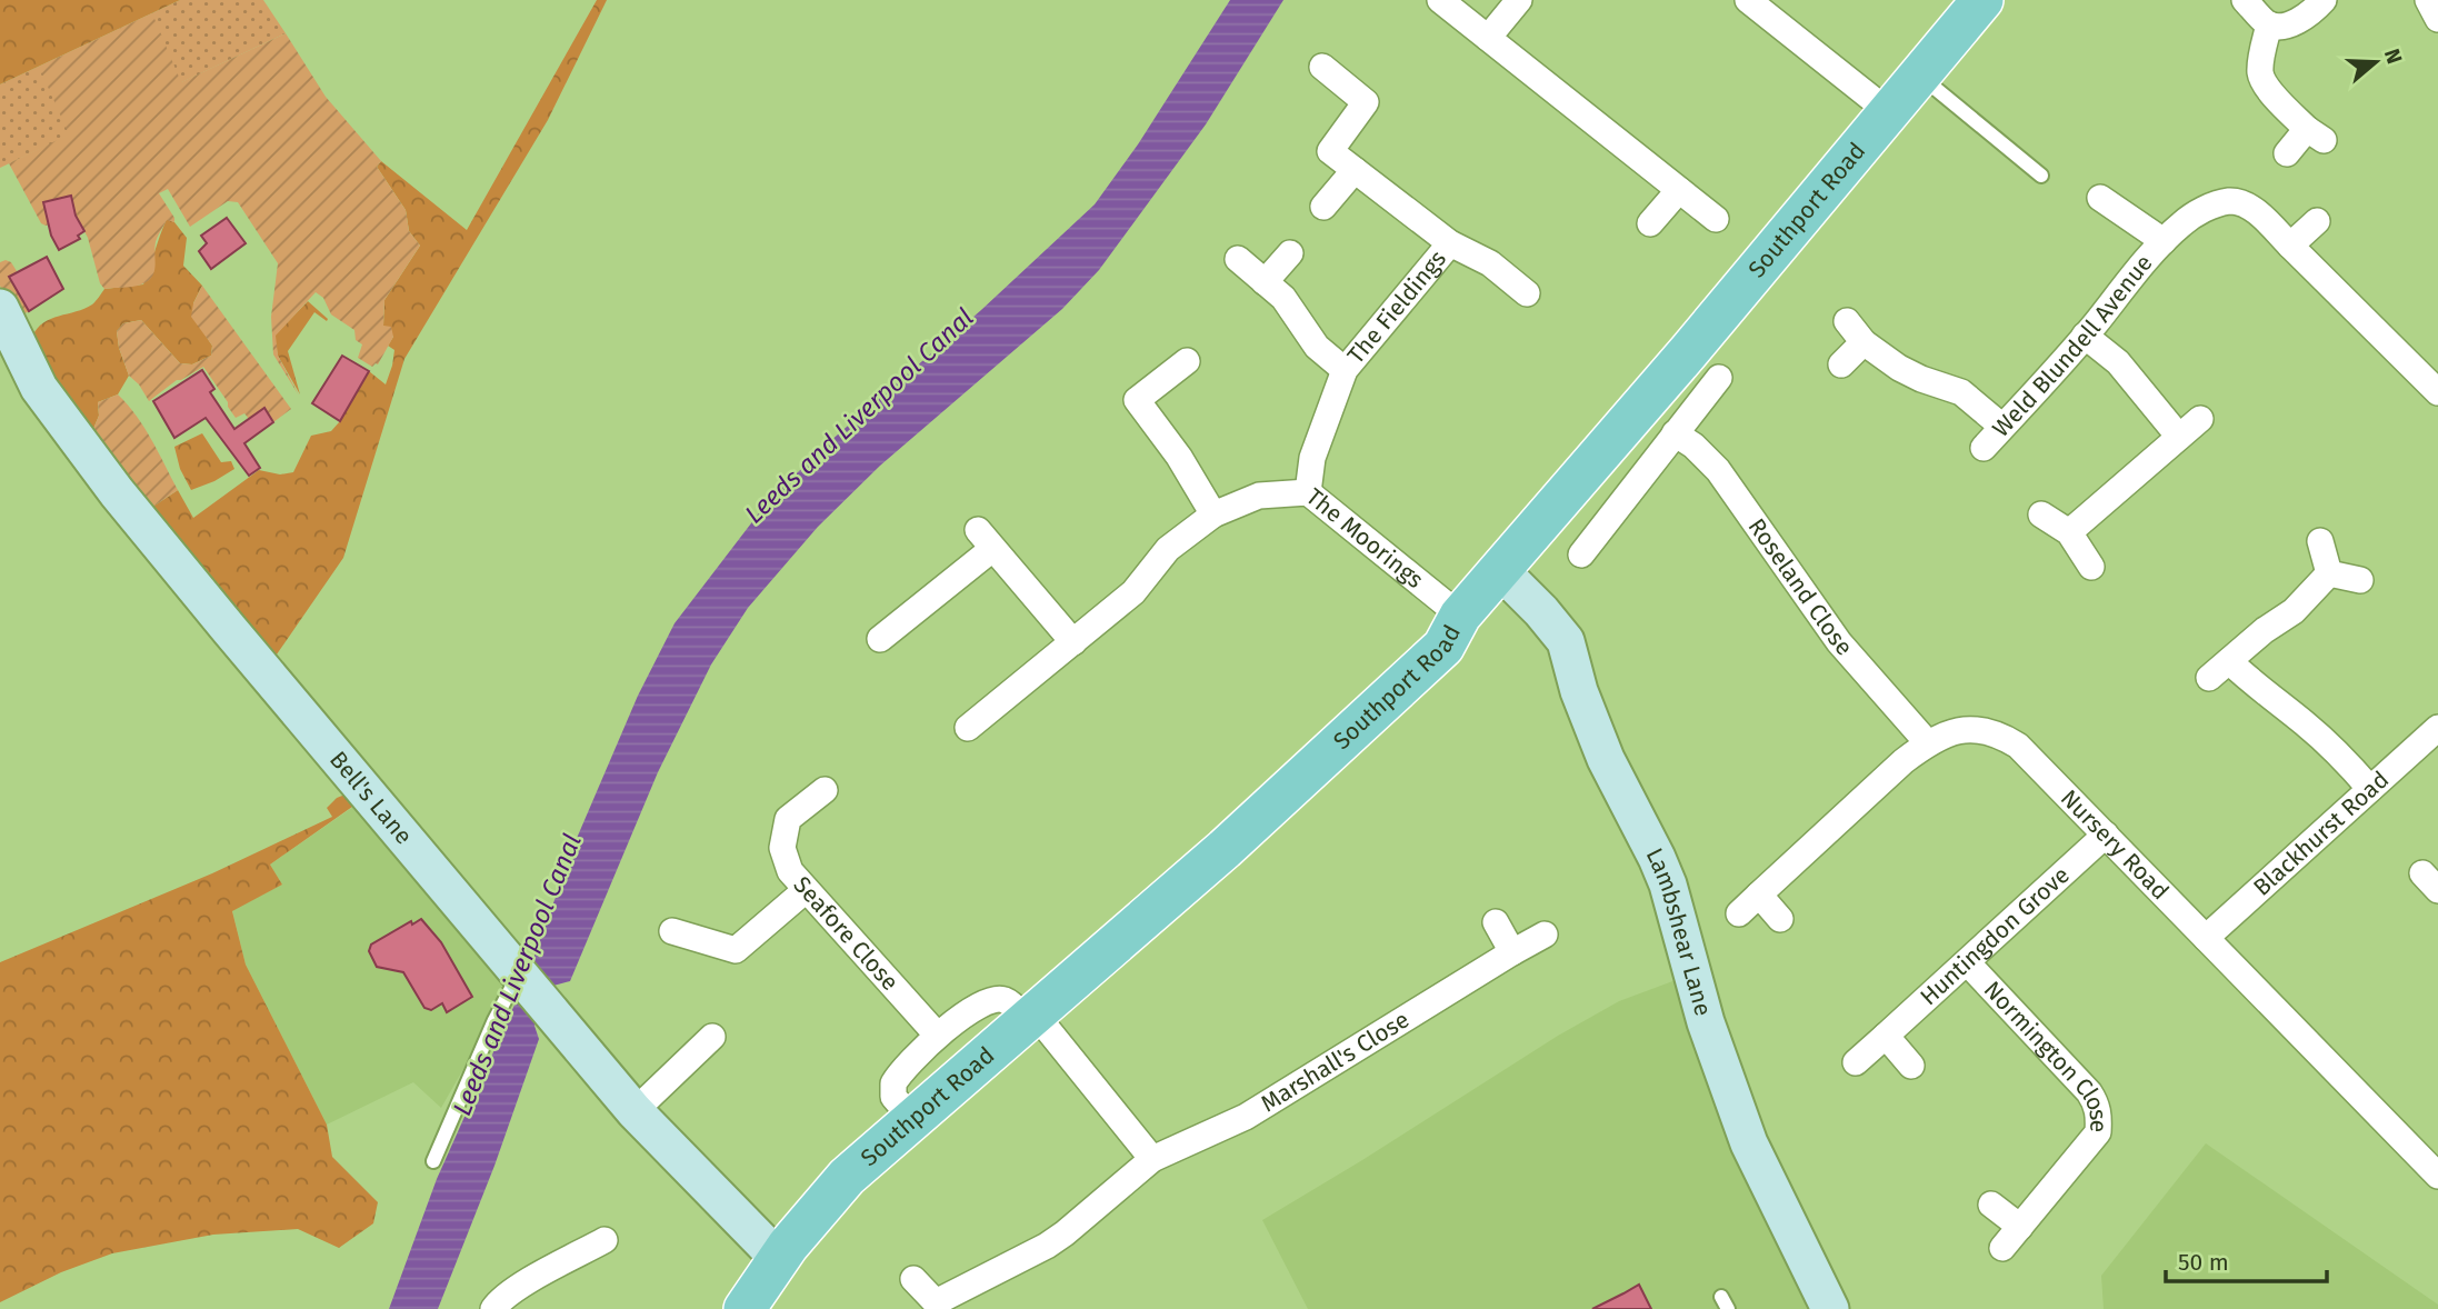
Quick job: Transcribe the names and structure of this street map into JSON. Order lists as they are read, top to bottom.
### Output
{
  "streets": {
    "main road": ["Southport Road"],
    "street": [
      "The Fieldings",
      "Weld Blundell Avenue",
      "The Moorings",
      "Roseland Close",
      "Bell's Lane",
      "Blackhurst Road",
      "Nursery Road",
      "Lambshear Lane",
      "Seafore Close",
      "Huntingdon Grove",
      "Normington Close",
      "Marshall's Close"
    ]
  },
  "crossings": [
    ["Southport Road", "The Moorings"],
    ["Southport Road", "Bell's Lane"],
    ["Southport Road", "Lambshear Lane"],
    ["The Fieldings", "The Moorings"],
    ["Roseland Close", "Nursery Road"],
    ["Blackhurst Road", "Nursery Road"],
    ["Nursery Road", "Huntingdon Grove"],
    ["Huntingdon Grove", "Normington Close"]
  ],
  "water": ["Leeds and Liverpool Canal"],
  "scale_bar": "50 m",
  "north": "right"
}
